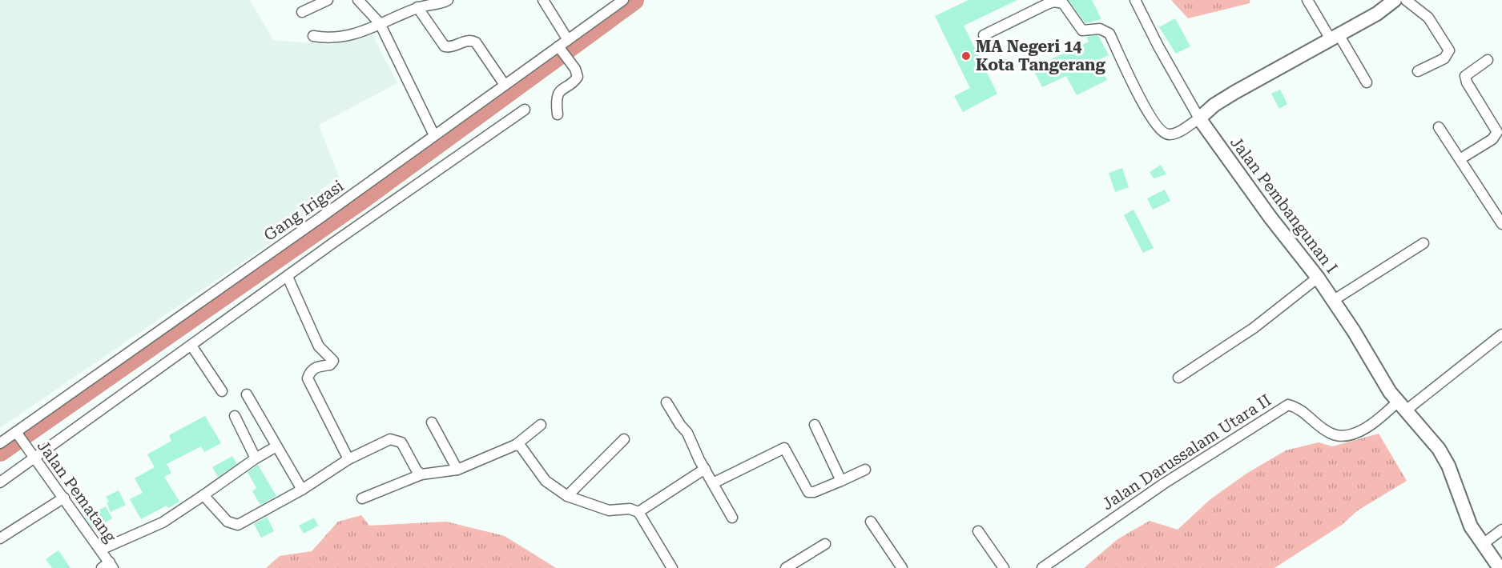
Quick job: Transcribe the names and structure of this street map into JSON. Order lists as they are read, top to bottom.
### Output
{
  "streets": {
    "street": [
      "Jalan Pembangunan I",
      "Gang Irigasi",
      "Jalan Darussalam Utara II",
      "Jalan Pematang"
    ]
  },
  "crossings": [
    ["Jalan Pembangunan I", "Jalan Darussalam Utara II"],
    ["Gang Irigasi", "Jalan Pematang"]
  ],
  "places": ["MA Negeri 14 Kota Tangerang"]
}
